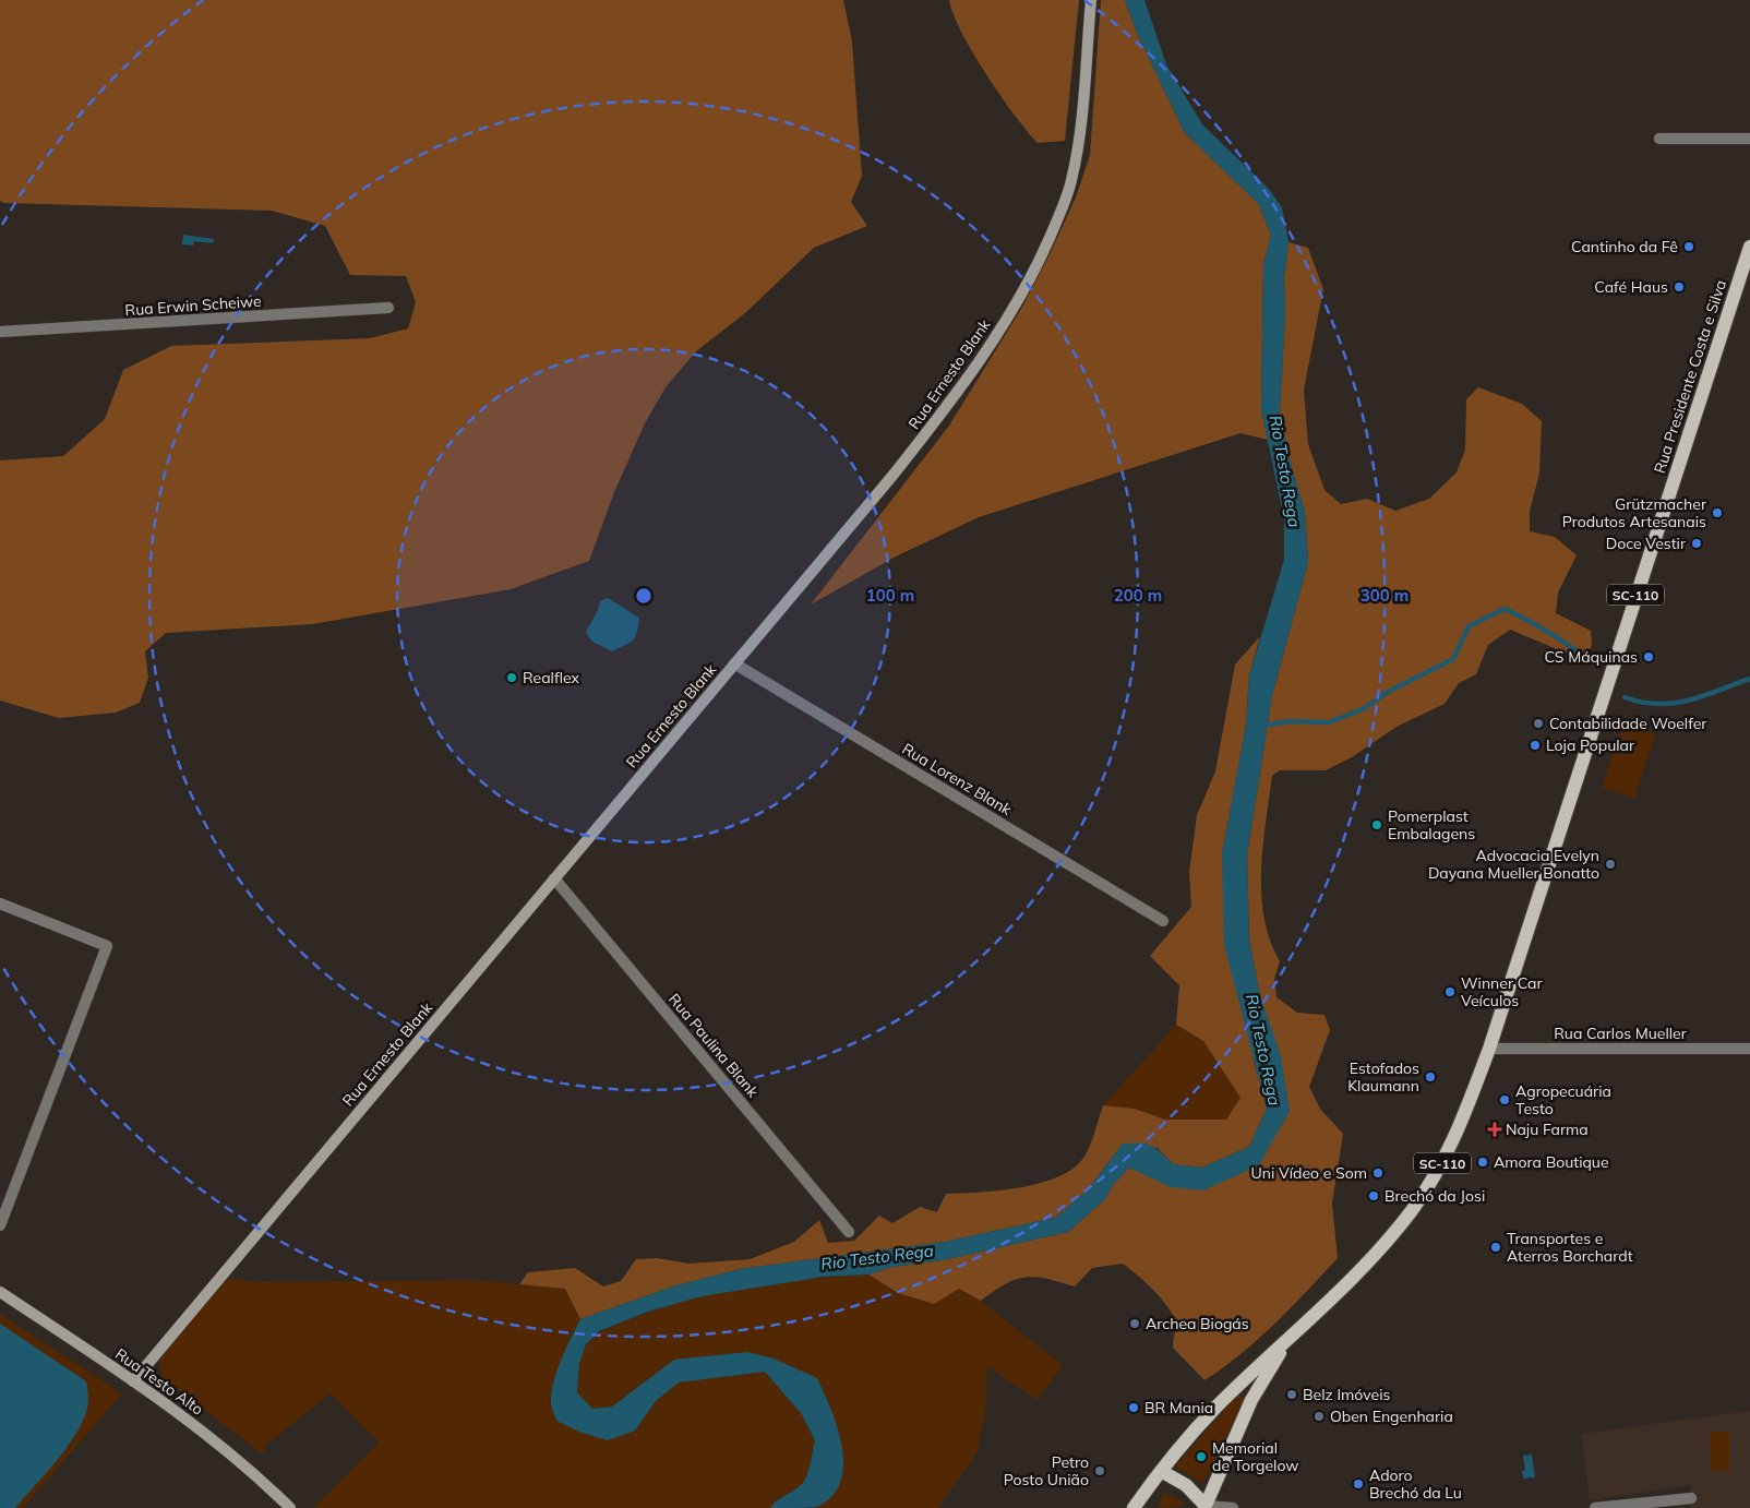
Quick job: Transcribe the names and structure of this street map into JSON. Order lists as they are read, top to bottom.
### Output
{
  "streets": {
    "main road": ["Rua Presidente Costa e Silva", "SC-110"],
    "street": [
      "Rua Erwin Scheiwe",
      "Rua Ernesto Blank",
      "Rua Lorenz Blank",
      "Rua Carlos Mueller",
      "Rua Paulina Blank",
      "Rua Testo Alto"
    ]
  },
  "crossings": [
    ["Rua Ernesto Blank", "Rua Lorenz Blank"],
    ["Rua Ernesto Blank", "Rua Paulina Blank"],
    ["Rua Ernesto Blank", "Rua Testo Alto"],
    ["Rua Presidente Costa e Silva", "Rua Carlos Mueller"]
  ],
  "water": ["Rio Testo Rega"],
  "places": {
    "other": [
      "Cantinho da Fê",
      "Café Haus",
      "Grützmacher Produtos Artesanais",
      "Doce Vestir",
      "CS Máquinas",
      "Realflex",
      "Contabilidade Woelfer",
      "Loja Popular",
      "Pomerplast Embalagens",
      "Advocacia Evelyn Dayana Mueller Bonatto",
      "Winner Car Veículos",
      "Estofados Klaumann",
      "Agropecuária Testo",
      "Amora Boutique",
      "Uni Vídeo e Som",
      "Brechó da Josi",
      "Transportes e Aterros Borchardt",
      "Archea Biogás",
      "Belz Imóveis",
      "BR Mania",
      "Oben Engenharia",
      "Memorial de Torgelow",
      "Petro Posto União",
      "Adoro Brechó da Lu"
    ],
    "health": ["Naju Farma"]
  },
  "rings": ["100 m", "200 m", "300 m"]
}
